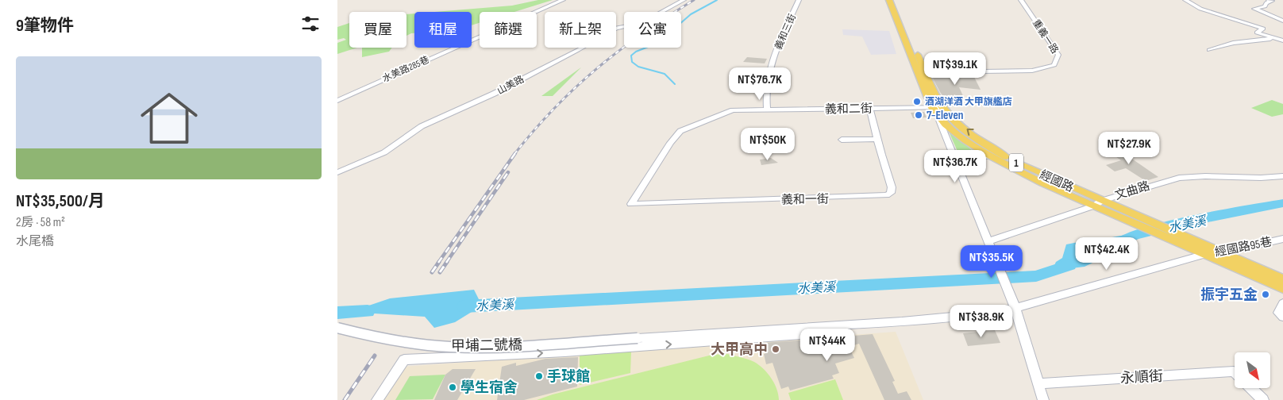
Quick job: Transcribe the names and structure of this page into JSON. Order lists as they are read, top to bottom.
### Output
{
  "streets": {
    "main road": ["1", "經國路"],
    "street": [
      "義和三街",
      "重義一路",
      "水美路285巷",
      "山美路",
      "義和二街",
      "文曲路",
      "義和一街",
      "經國路95巷",
      "甲埔二號橋",
      "永順街"
    ]
  },
  "crossings": [
    ["義和三街", "義和二街"],
    ["重義一路", "1"],
    ["義和二街", "1"],
    ["義和二街", "經國路"],
    ["義和二街", "義和一街"],
    ["1", "經國路"],
    ["1", "經國路95巷"],
    ["經國路", "文曲路"]
  ],
  "water": ["水美溪"],
  "places": [
    "酒湖洋酒 大甲旗艦店",
    "7-Eleven",
    "振宇五金",
    "大甲高中",
    "手球館",
    "學生宿舍"
  ],
  "north": "bottom right",
  "page": {
    "heading": "9筆物件",
    "chip": [
      "買屋",
      "租屋",
      "篩選",
      "新上架",
      "公寓"
    ],
    "list": [
      {
        "name": "NT$35,500/月",
        "note": "2房 · 58 m² · 水尾橋"
      }
    ],
    "price": [
      "NT$39.1K",
      "NT$76.7K",
      "NT$50K",
      "NT$27.9K",
      "NT$36.7K",
      "NT$42.4K",
      "NT$35.5K",
      "NT$38.9K",
      "NT$44K"
    ]
  }
}
